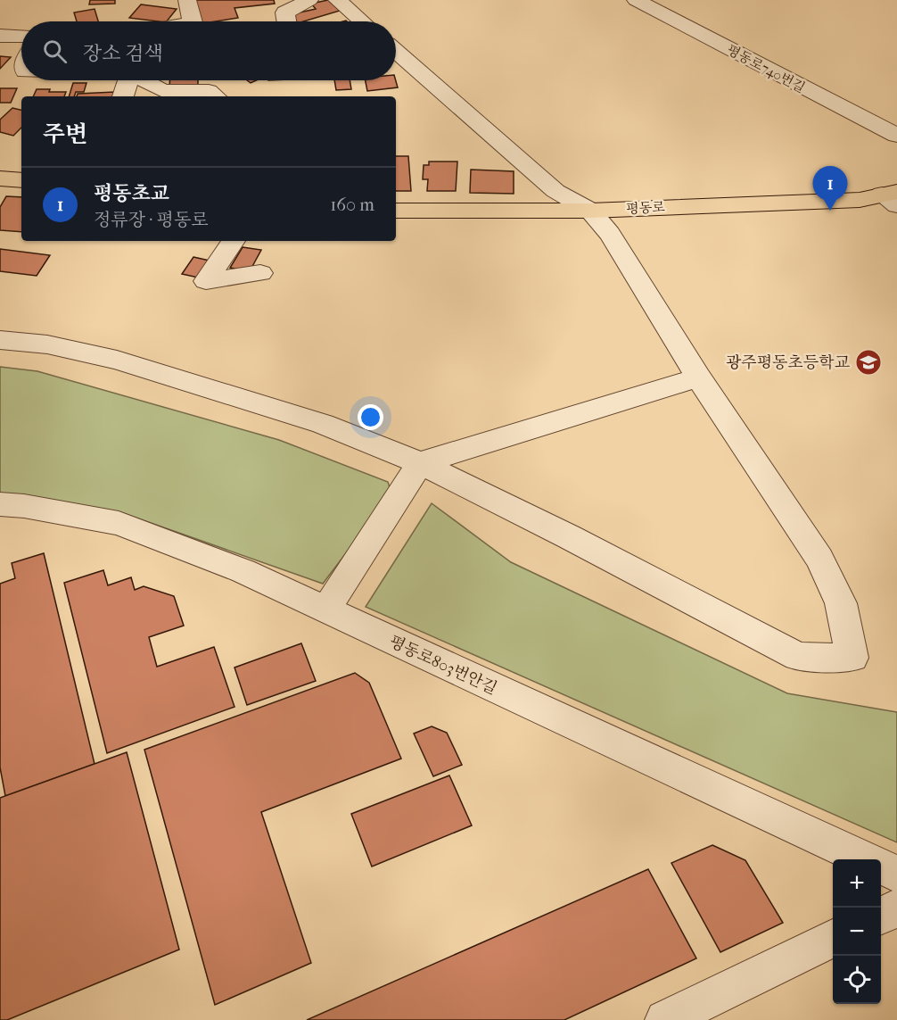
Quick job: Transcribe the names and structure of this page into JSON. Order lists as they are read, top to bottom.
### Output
{
  "streets": {
    "main road": ["평동로"],
    "street": ["평동로740번길", "평동로803번안길"]
  },
  "places": {
    "school or university": ["광주평동초등학교"]
  },
  "page": {
    "search": "장소 검색",
    "heading": "주변",
    "pins": "1",
    "list": [
      {
        "mark": "1",
        "name": "평동초교",
        "note": "정류장 · 평동로",
        "value": "160 m"
      }
    ],
    "map_buttons": ["+", "−"]
  }
}
